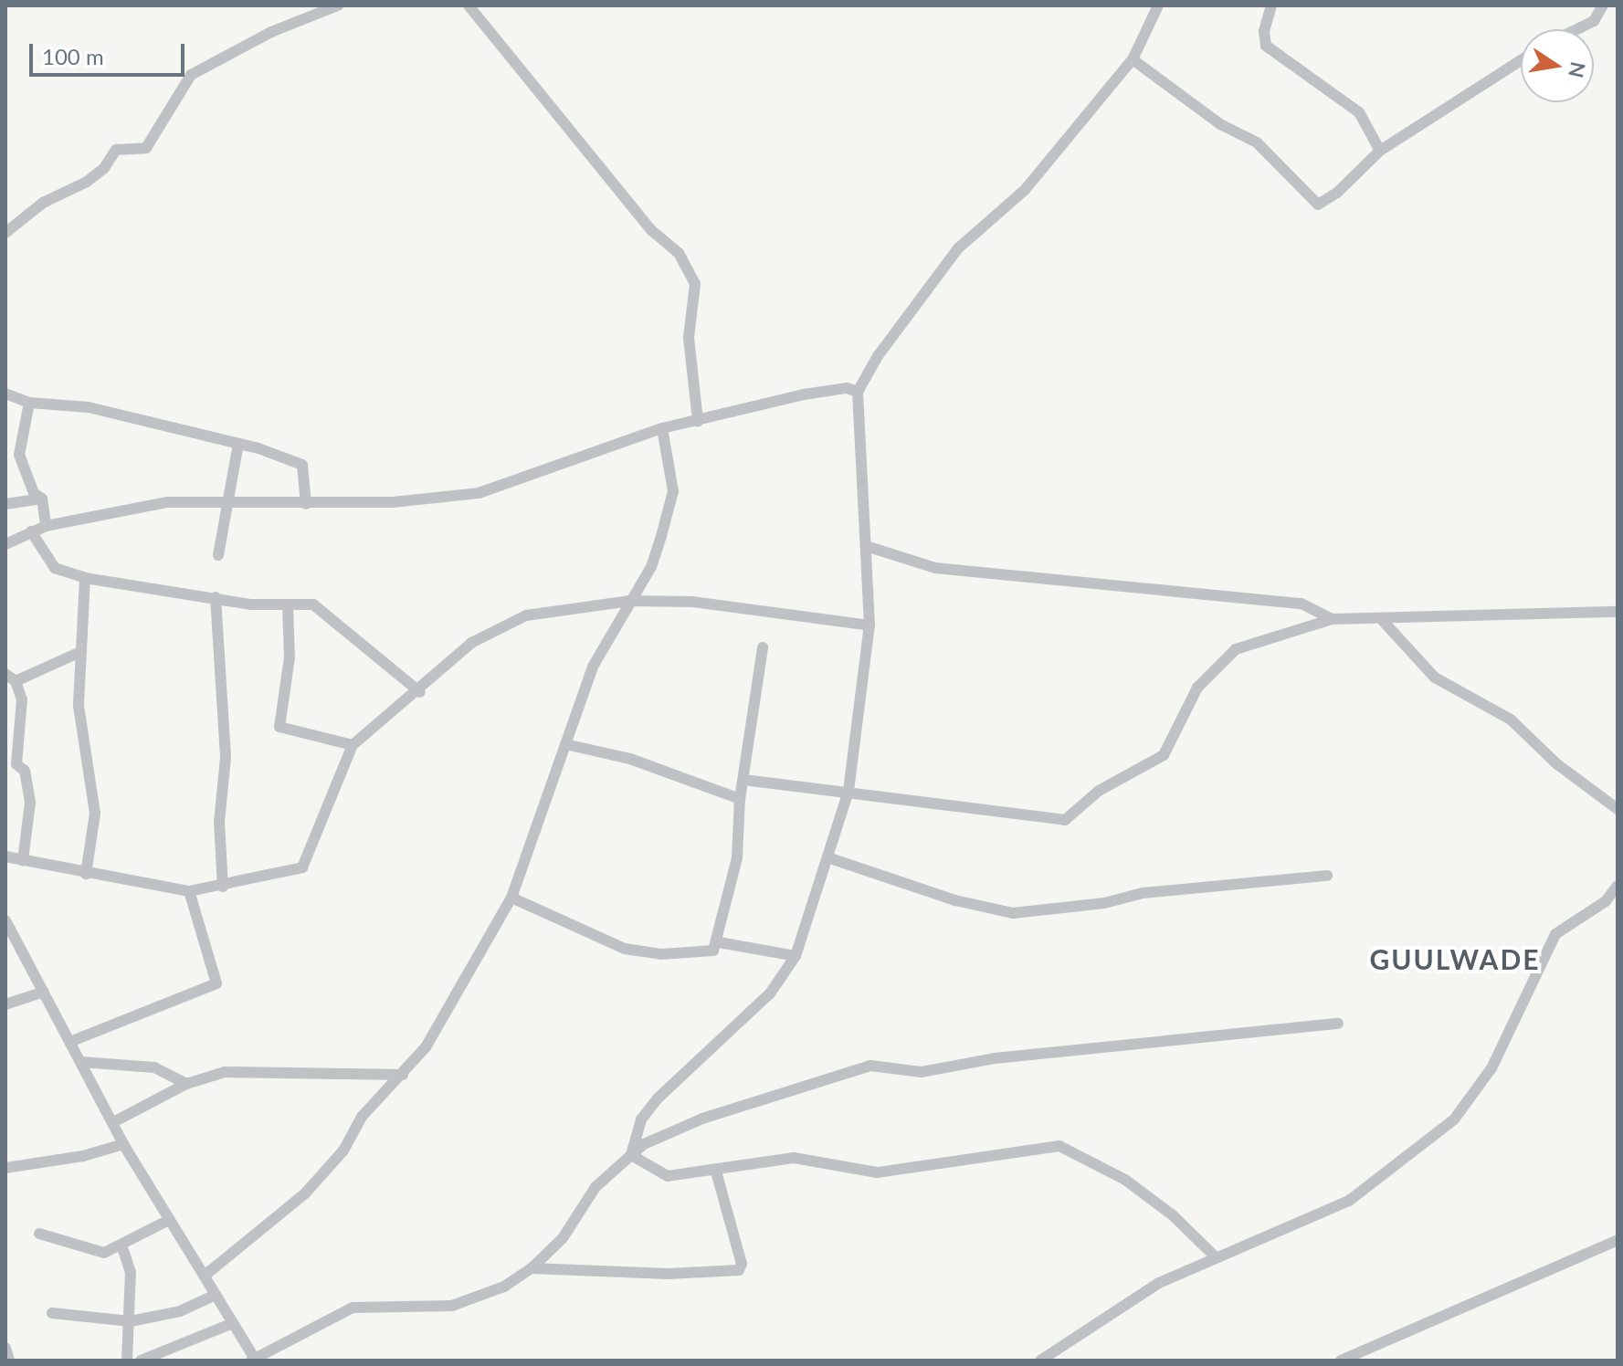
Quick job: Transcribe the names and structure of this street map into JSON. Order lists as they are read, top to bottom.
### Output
{
  "districts": ["GUULWADE"],
  "scale_bar": "100 m",
  "north": "right"
}
